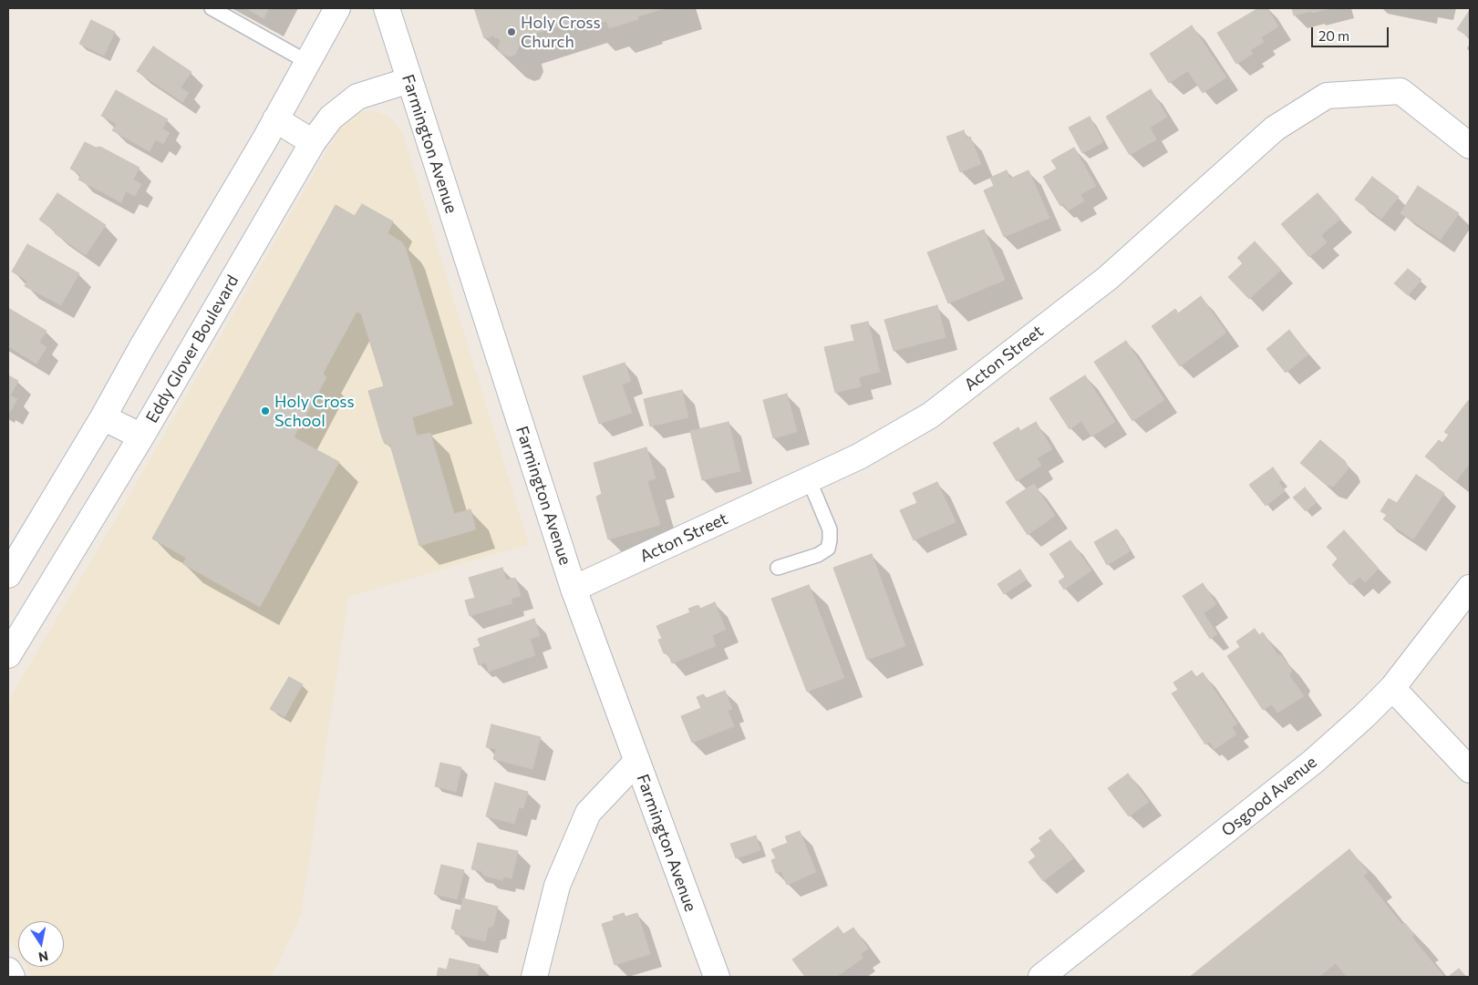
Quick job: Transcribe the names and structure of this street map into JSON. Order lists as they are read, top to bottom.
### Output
{
  "streets": {
    "street": [
      "Farmington Avenue",
      "Eddy Glover Boulevard",
      "Acton Street",
      "Osgood Avenue"
    ]
  },
  "crossings": [
    ["Farmington Avenue", "Eddy Glover Boulevard"],
    ["Farmington Avenue", "Acton Street"]
  ],
  "places": ["Holy Cross Church", "Holy Cross School"],
  "scale_bar": "20 m",
  "north": "bottom"
}
